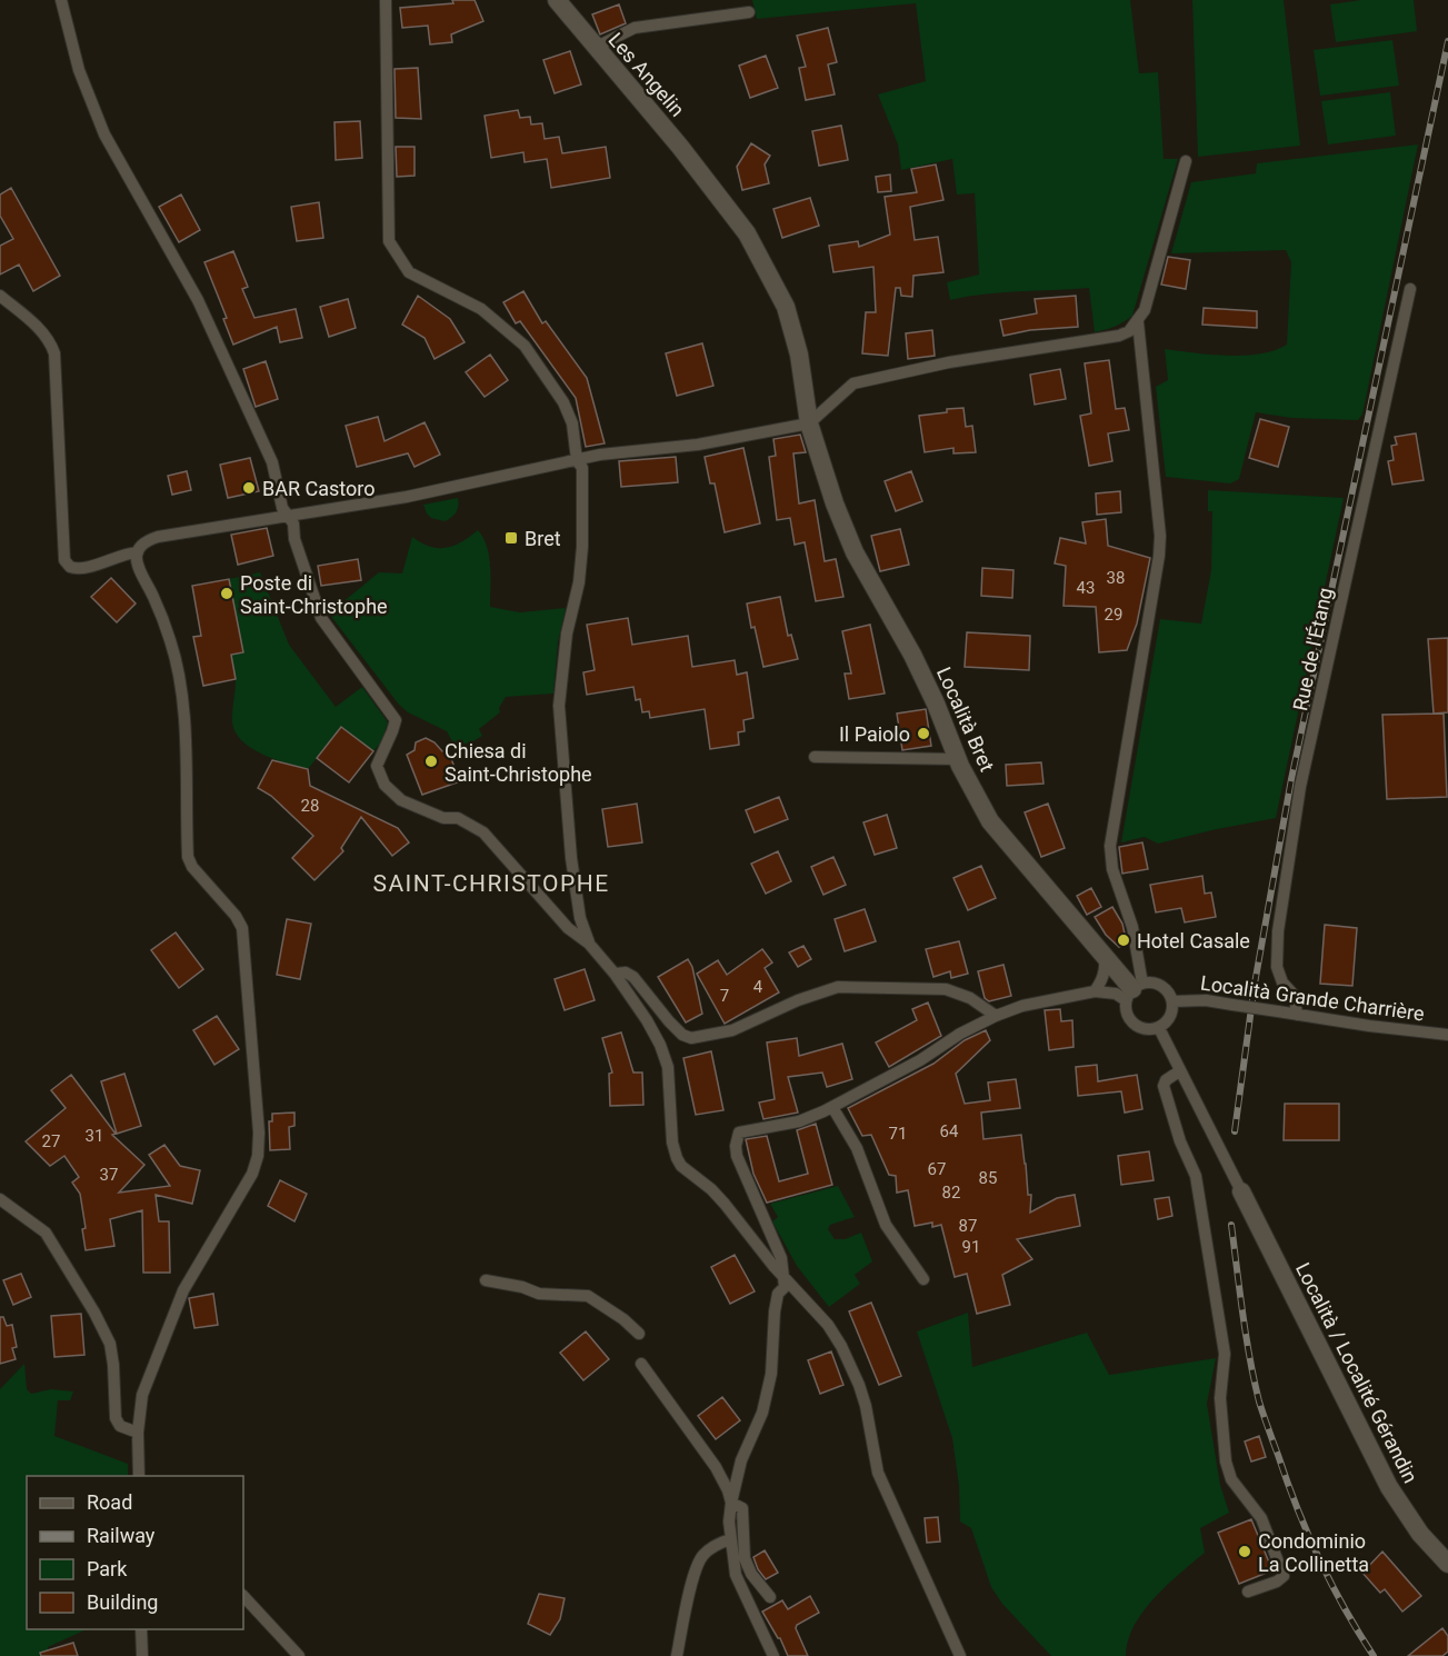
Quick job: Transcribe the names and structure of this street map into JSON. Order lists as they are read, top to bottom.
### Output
{
  "streets": {
    "street": [
      "Les Angelin",
      "Rue de l'Étang",
      "Località Bret",
      "Località Grande Charrière",
      "Località / Localité Gérandin"
    ]
  },
  "crossings": [
    ["Les Angelin", "Località Bret"],
    ["Rue de l'Étang", "Località Grande Charrière"],
    ["Località Bret", "Località Grande Charrière"]
  ],
  "districts": ["SAINT-CHRISTOPHE"],
  "places": {
    "other": [
      "BAR Castoro",
      "Poste di Saint-Christophe",
      "Il Paiolo",
      "Chiesa di Saint-Christophe",
      "Hotel Casale",
      "Condominio La Collinetta"
    ],
    "transit": ["Bret"]
  },
  "house_numbers": [
    "38",
    "43",
    "29",
    "28",
    "4",
    "7",
    "64",
    "71",
    "31",
    "27",
    "67",
    "37",
    "85",
    "82",
    "87",
    "91"
  ],
  "legend": [
    "Road",
    "Railway",
    "Park",
    "Building"
  ]
}
